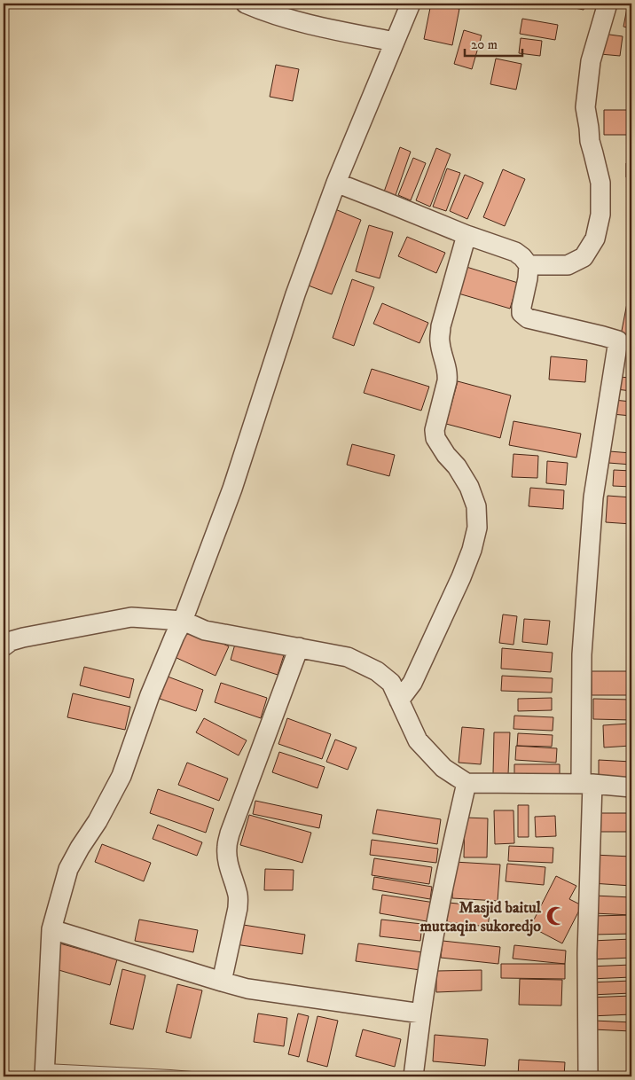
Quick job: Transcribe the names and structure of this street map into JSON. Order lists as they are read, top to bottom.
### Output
{
  "places": {
    "mosque": ["Masjid baitul muttaqin sukoredjo"]
  },
  "scale_bar": "20 m"
}
